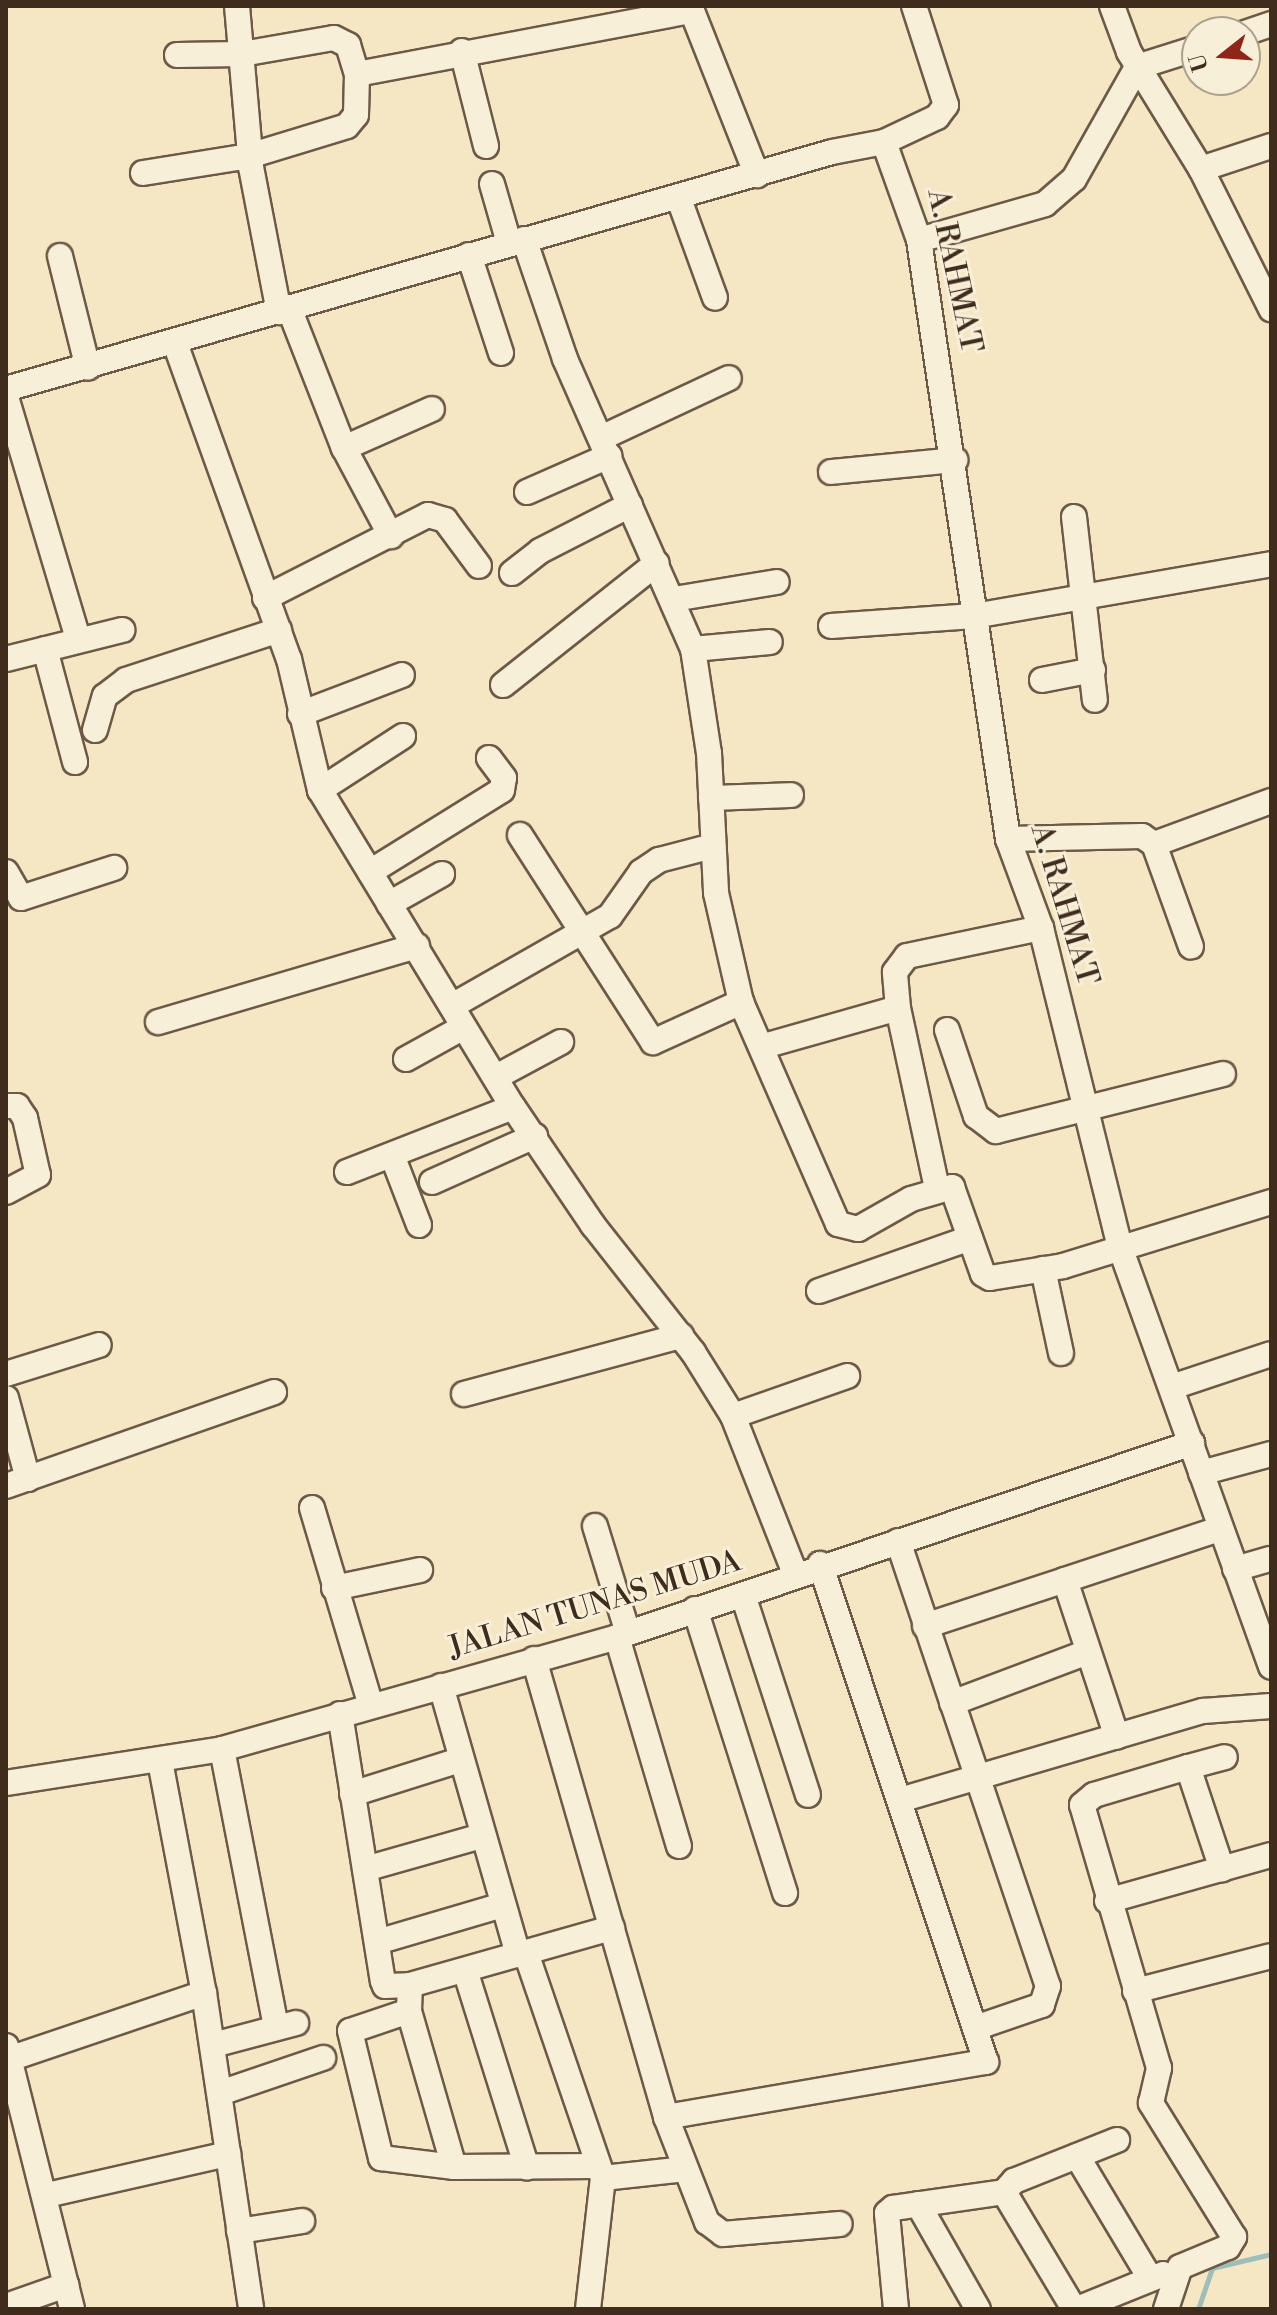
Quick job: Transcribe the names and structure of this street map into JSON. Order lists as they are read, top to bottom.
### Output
{
  "streets": {
    "street": ["A. RAHMAT", "JALAN TUNAS MUDA"]
  },
  "crossings": [
    ["A. RAHMAT", "JALAN TUNAS MUDA"]
  ],
  "north": "left"
}
